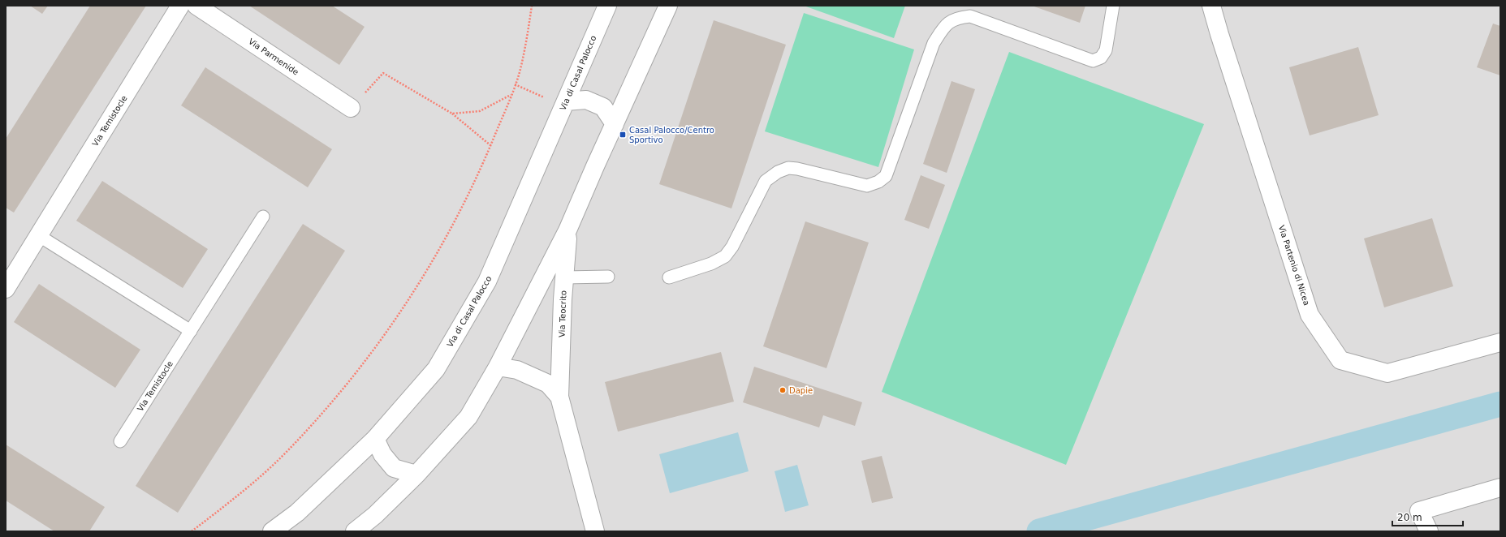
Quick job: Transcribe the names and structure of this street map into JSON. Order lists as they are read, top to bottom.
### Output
{
  "streets": {
    "street": [
      "Via Parmenide",
      "Via di Casal Palocco",
      "Via Temistocle",
      "Via Partenio di Nicea",
      "Via Teocrito"
    ]
  },
  "places": {
    "transit": ["Casal Palocco/Centro Sportivo"],
    "other": ["Dapie"]
  },
  "scale_bar": "20 m"
}
